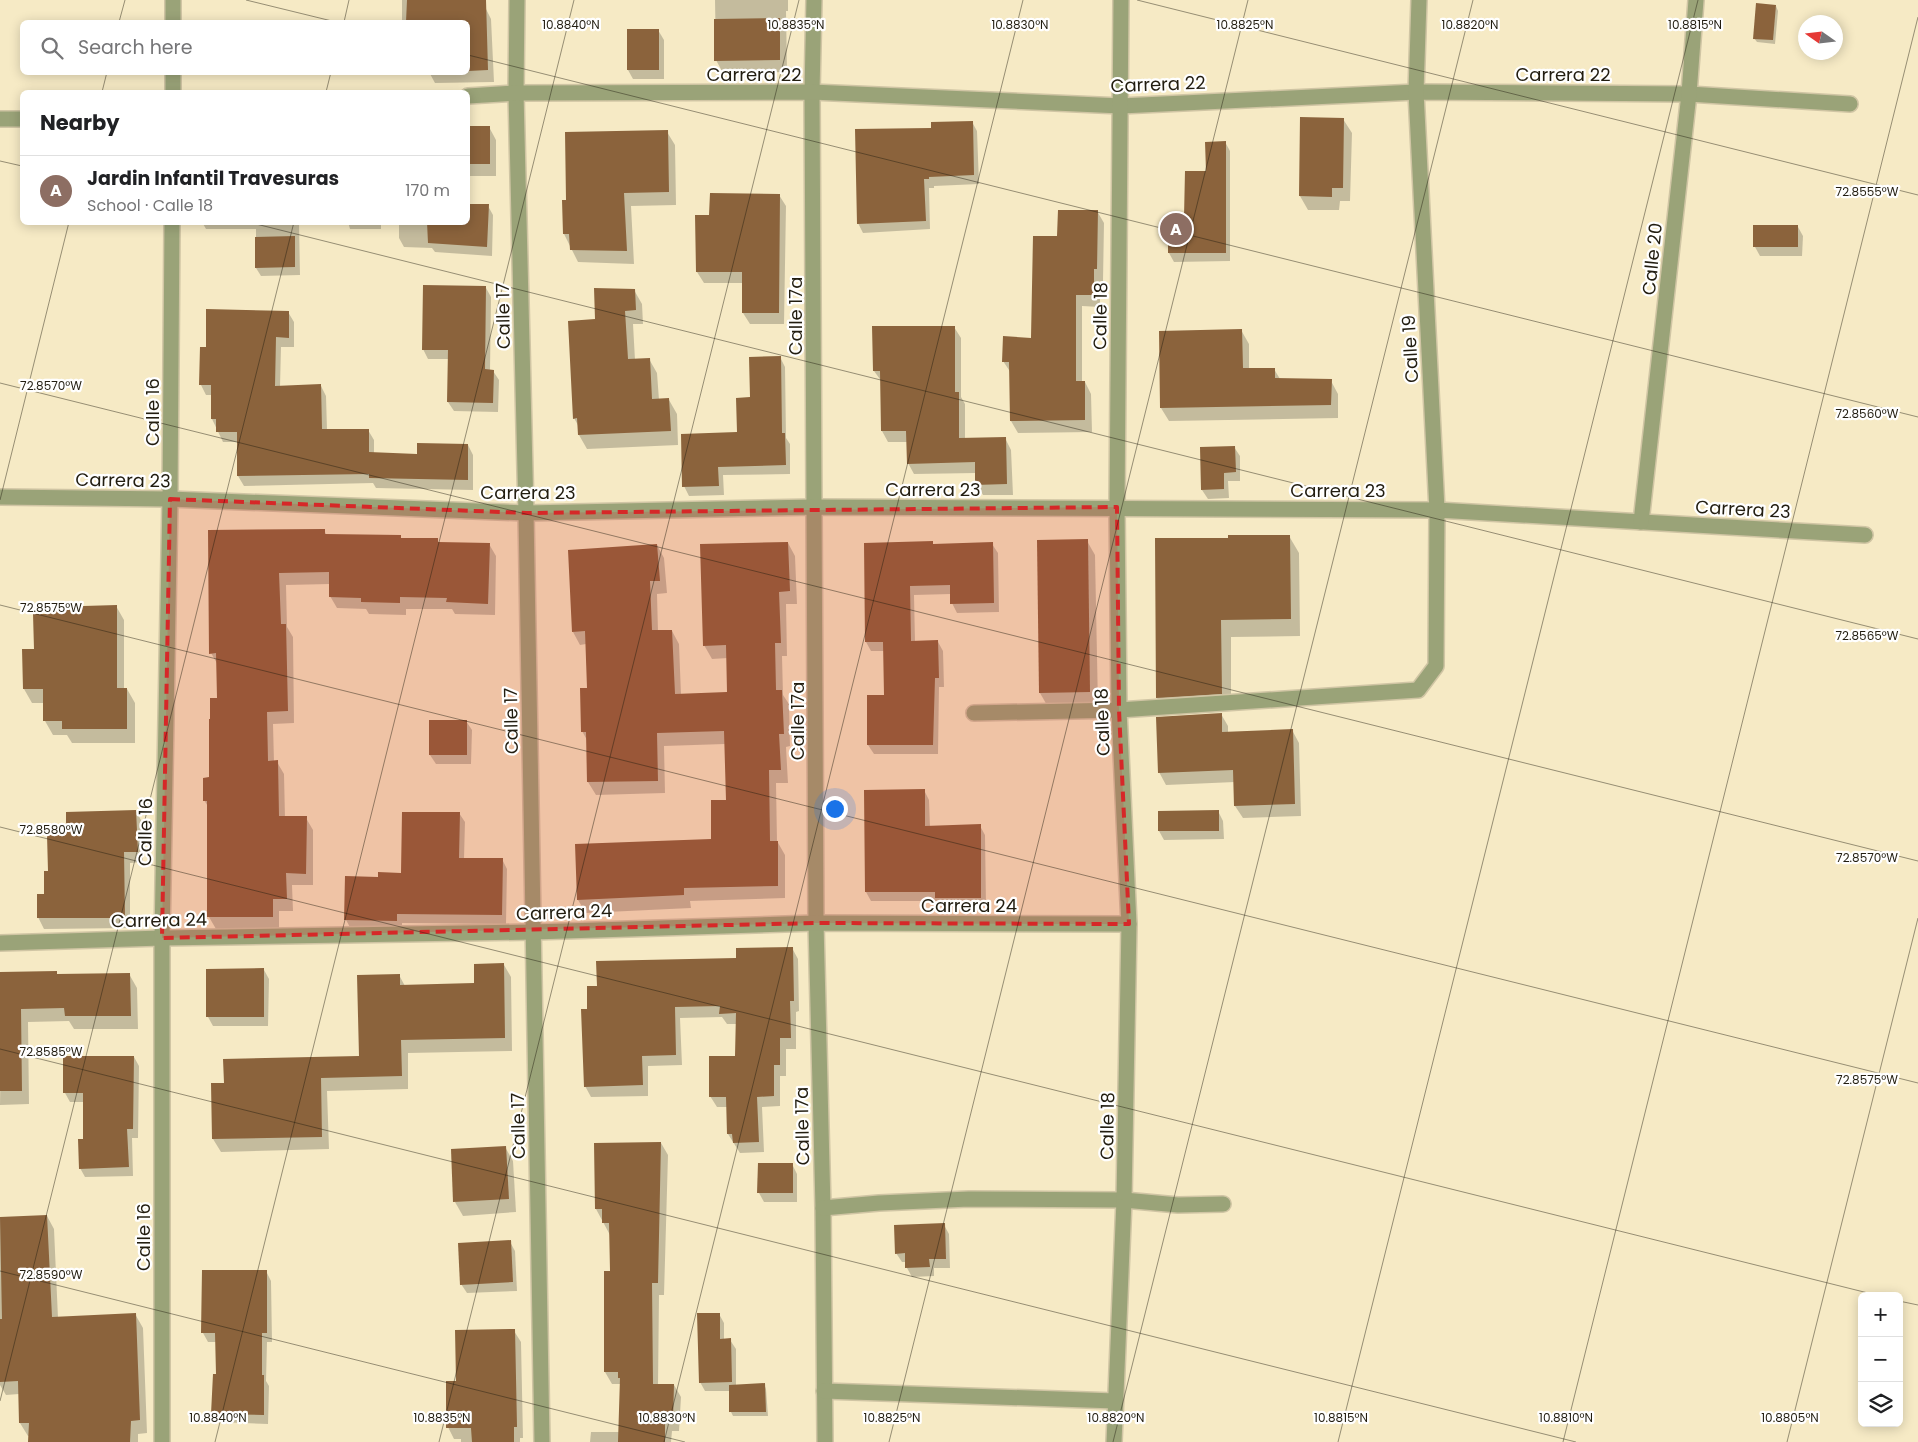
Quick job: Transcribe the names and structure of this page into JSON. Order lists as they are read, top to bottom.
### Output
{
  "streets": {
    "street": [
      "Carrera 22",
      "Calle 20",
      "Calle 17",
      "Calle 17a",
      "Calle 18",
      "Calle 19",
      "Calle 16",
      "Carrera 23",
      "Carrera 24"
    ]
  },
  "crossings": [
    ["Carrera 22", "Calle 20"],
    ["Carrera 22", "Calle 17"],
    ["Carrera 22", "Calle 17a"],
    ["Carrera 22", "Calle 18"],
    ["Carrera 22", "Calle 19"],
    ["Calle 20", "Carrera 23"],
    ["Calle 17", "Carrera 23"],
    ["Calle 17", "Carrera 24"],
    ["Calle 17a", "Carrera 23"],
    ["Calle 17a", "Carrera 24"],
    ["Calle 18", "Calle 19"],
    ["Calle 18", "Carrera 23"],
    ["Calle 18", "Carrera 24"],
    ["Calle 19", "Carrera 23"],
    ["Calle 16", "Carrera 23"],
    ["Calle 16", "Carrera 24"]
  ],
  "north": "left",
  "page": {
    "search": "Search here",
    "heading": "Nearby",
    "list": [
      {
        "mark": "A",
        "name": "Jardin Infantil Travesuras",
        "note": "School · Calle 18",
        "value": "170 m"
      }
    ],
    "pins": "A",
    "map_buttons": ["+", "−"]
  },
  "coordinates": [
    "10.8840°N",
    "10.8835°N",
    "10.8830°N",
    "10.8825°N",
    "10.8820°N",
    "10.8815°N",
    "72.8555°W",
    "72.8570°W",
    "72.8560°W",
    "72.8575°W",
    "72.8565°W",
    "72.8580°W",
    "72.8585°W",
    "72.8590°W",
    "10.8810°N",
    "10.8805°N"
  ]
}
